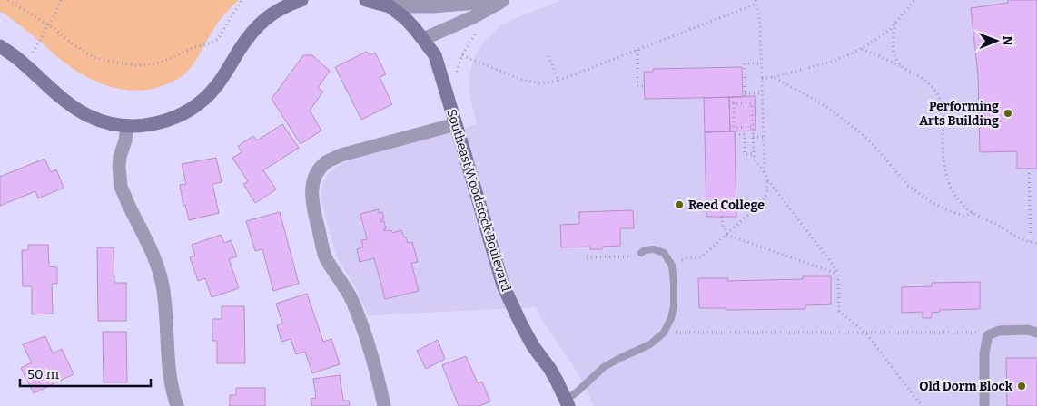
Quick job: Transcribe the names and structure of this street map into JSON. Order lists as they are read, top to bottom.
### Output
{
  "streets": {
    "main road": ["Southeast Woodstock Boulevard"]
  },
  "places": ["Performing Arts Building", "Reed College", "Old Dorm Block"],
  "scale_bar": "50 m",
  "north": "right"
}
